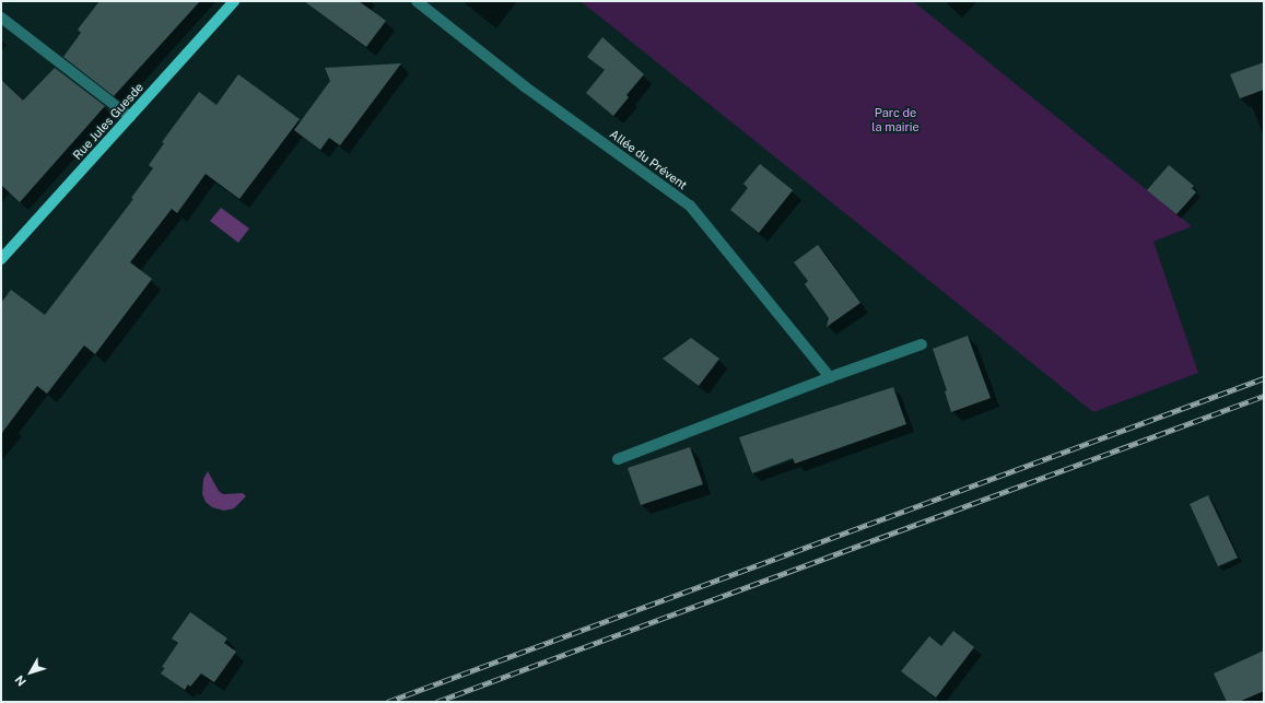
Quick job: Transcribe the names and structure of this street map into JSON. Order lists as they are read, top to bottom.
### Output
{
  "streets": {
    "main road": ["Rue Jules Guesde"],
    "street": ["Allée du Prévent"]
  },
  "parks": ["Parc de la mairie"],
  "north": "bottom left"
}
